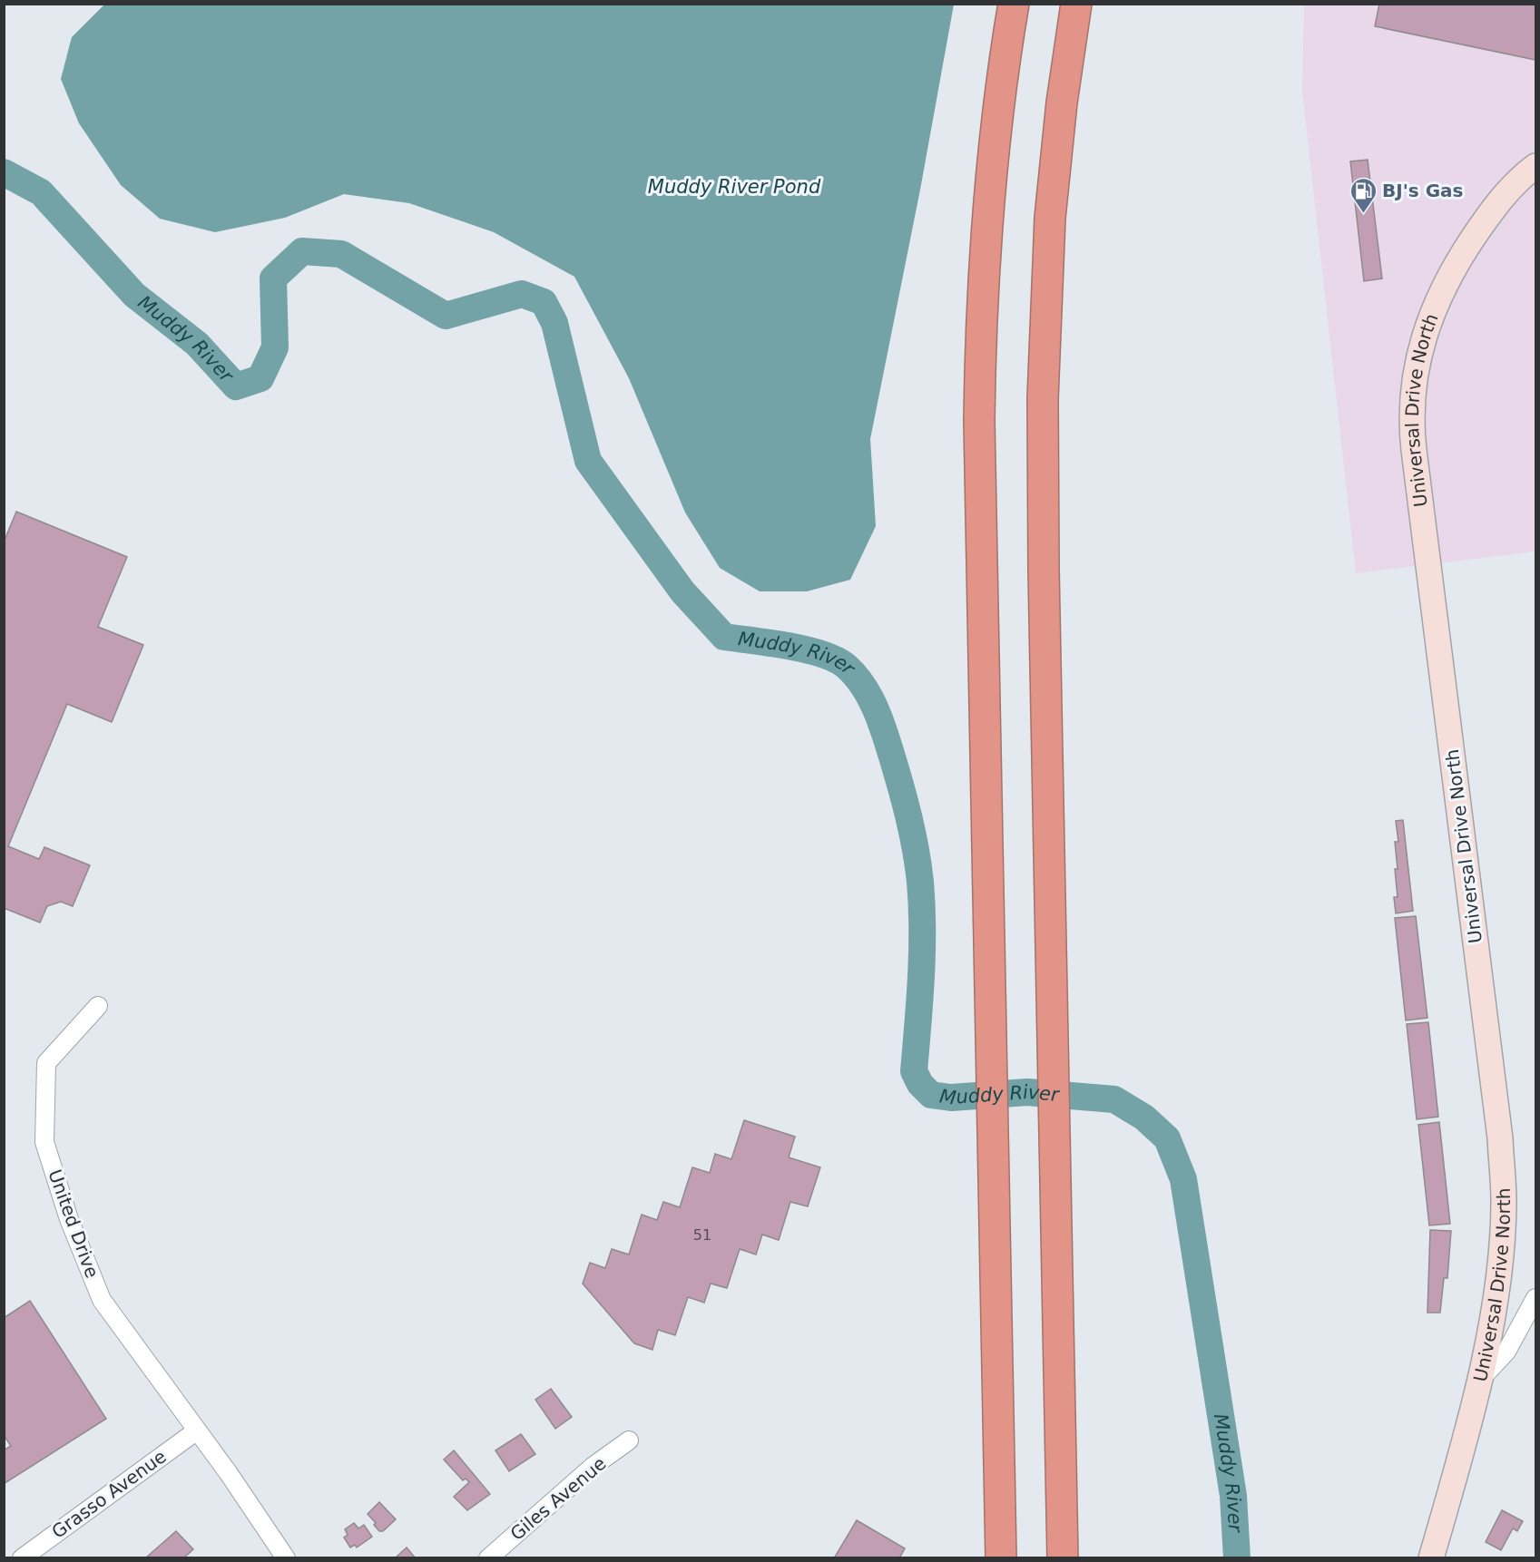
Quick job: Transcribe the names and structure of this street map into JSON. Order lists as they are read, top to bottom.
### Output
{
  "streets": {
    "street": [
      "Universal Drive North",
      "United Drive",
      "Grasso Avenue",
      "Giles Avenue"
    ]
  },
  "crossings": [
    ["United Drive", "Grasso Avenue"]
  ],
  "water": ["Muddy River Pond", "Muddy River"],
  "places": {
    "fuel station": ["BJ's Gas"]
  },
  "house_numbers": ["51"]
}
